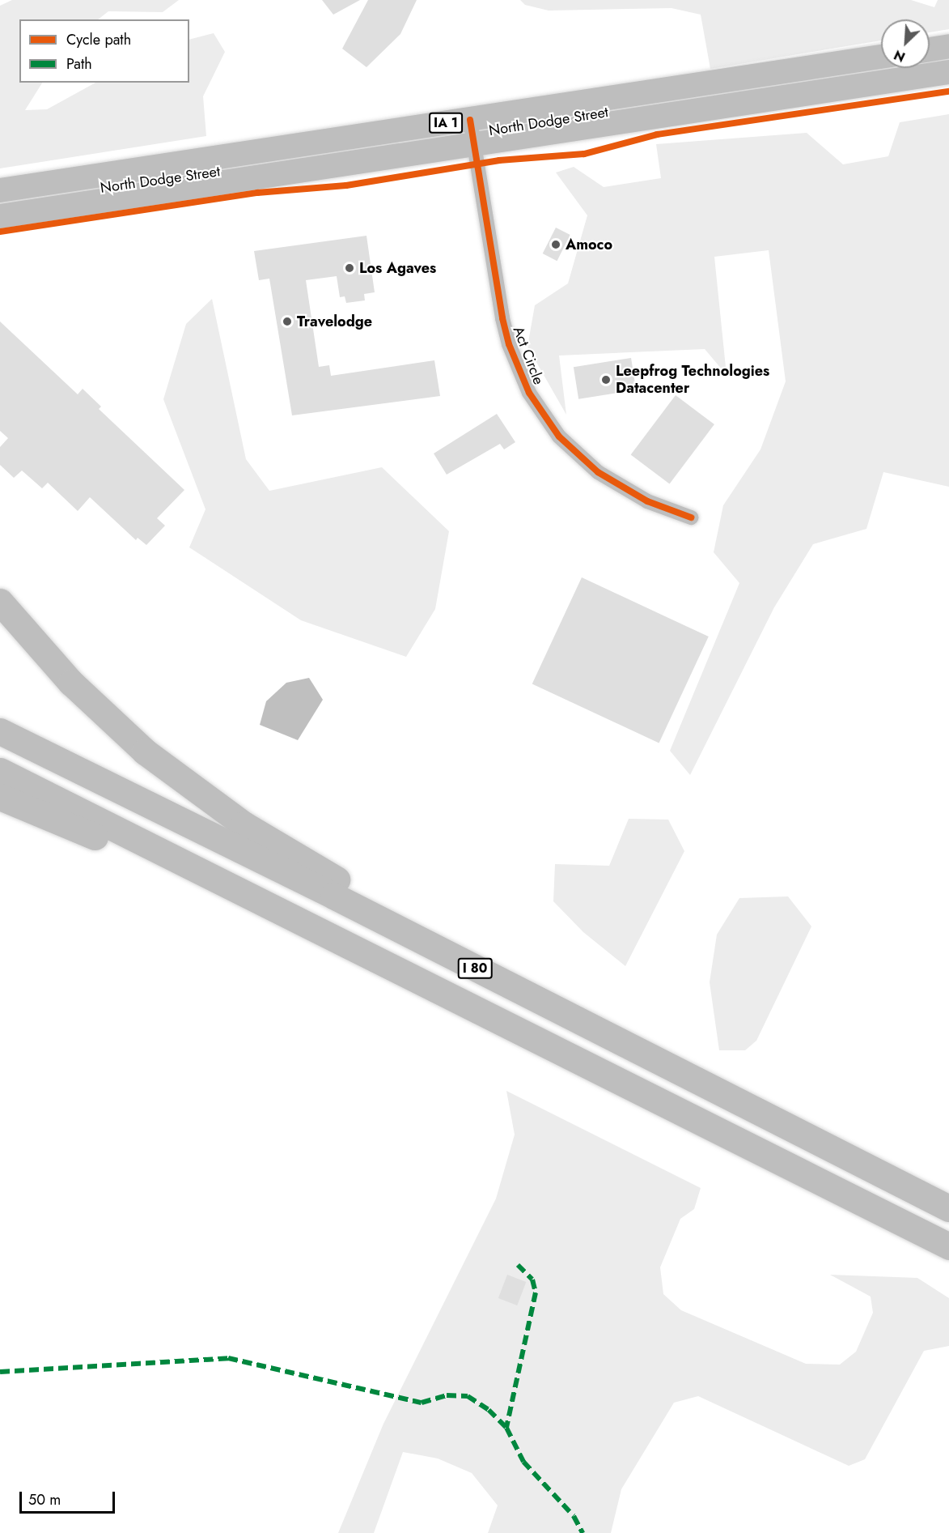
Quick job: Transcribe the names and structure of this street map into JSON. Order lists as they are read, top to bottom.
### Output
{
  "streets": {
    "highway": ["I 80"],
    "main road": ["North Dodge Street", "IA 1"],
    "street": ["Act Circle"]
  },
  "crossings": [
    ["North Dodge Street", "Act Circle"]
  ],
  "places": [
    "Amoco",
    "Los Agaves",
    "Travelodge",
    "Leepfrog Technologies Datacenter"
  ],
  "legend": ["Cycle path", "Path"],
  "scale_bar": "50 m",
  "north": "bottom left"
}
